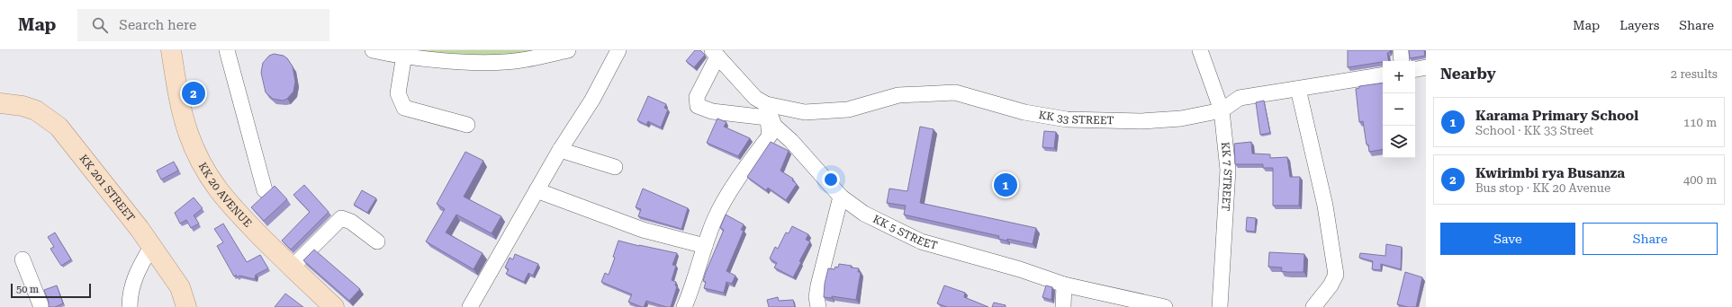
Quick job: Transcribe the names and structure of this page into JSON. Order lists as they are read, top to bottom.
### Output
{
  "streets": {
    "main road": ["KK 201 STREET", "KK 20 AVENUE"],
    "street": ["KK 33 STREET", "KK 7 STREET", "KK 5 STREET"]
  },
  "crossings": [
    ["KK 33 STREET", "KK 7 STREET"],
    ["KK 33 STREET", "KK 5 STREET"]
  ],
  "scale_bar": "50 m",
  "page": {
    "header": "Map",
    "search": "Search here",
    "nav": ["Map", "Layers", "Share"],
    "heading": ["Nearby", "2 results"],
    "map_buttons": ["+", "−"],
    "pins": ["2", "1"],
    "list": [
      {
        "mark": "1",
        "name": "Karama Primary School",
        "note": "School · KK 33 Street",
        "value": "110 m"
      },
      {
        "mark": "2",
        "name": "Kwirimbi rya Busanza",
        "note": "Bus stop · KK 20 Avenue",
        "value": "400 m"
      }
    ],
    "buttons": ["Save", "Share"],
    "scale": "50 m"
  }
}
